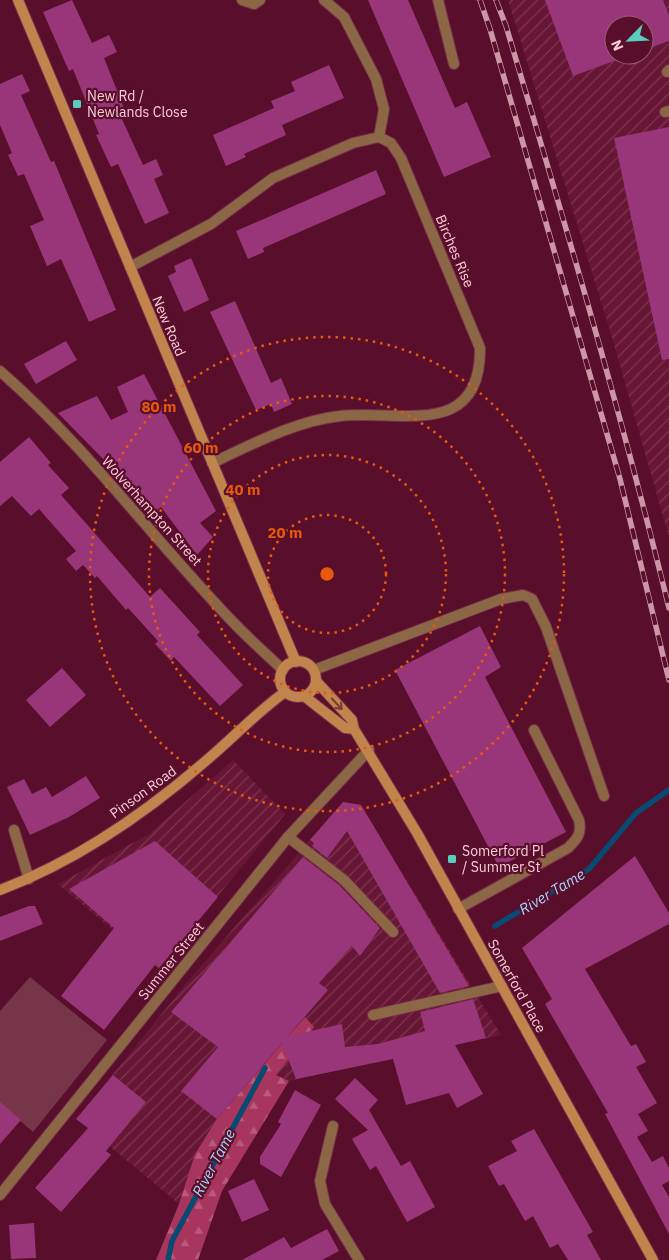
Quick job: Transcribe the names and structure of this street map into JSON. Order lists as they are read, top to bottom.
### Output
{
  "streets": {
    "main road": ["New Road", "Pinson Road", "Somerford Place"],
    "street": ["Birches Rise", "Wolverhampton Street", "Summer Street"]
  },
  "crossings": [
    ["Birches Rise", "New Road"],
    ["New Road", "Wolverhampton Street"],
    ["New Road", "Pinson Road"],
    ["New Road", "Somerford Place"],
    ["Wolverhampton Street", "Pinson Road"],
    ["Wolverhampton Street", "Somerford Place"],
    ["Pinson Road", "Somerford Place"],
    ["Summer Street", "Somerford Place"]
  ],
  "water": ["River Tame"],
  "places": {
    "transit": ["New Rd / Newlands Close", "Somerford Pl / Summer St"]
  },
  "north": "bottom left",
  "rings": [
    "80 m",
    "60 m",
    "40 m",
    "20 m"
  ]
}
